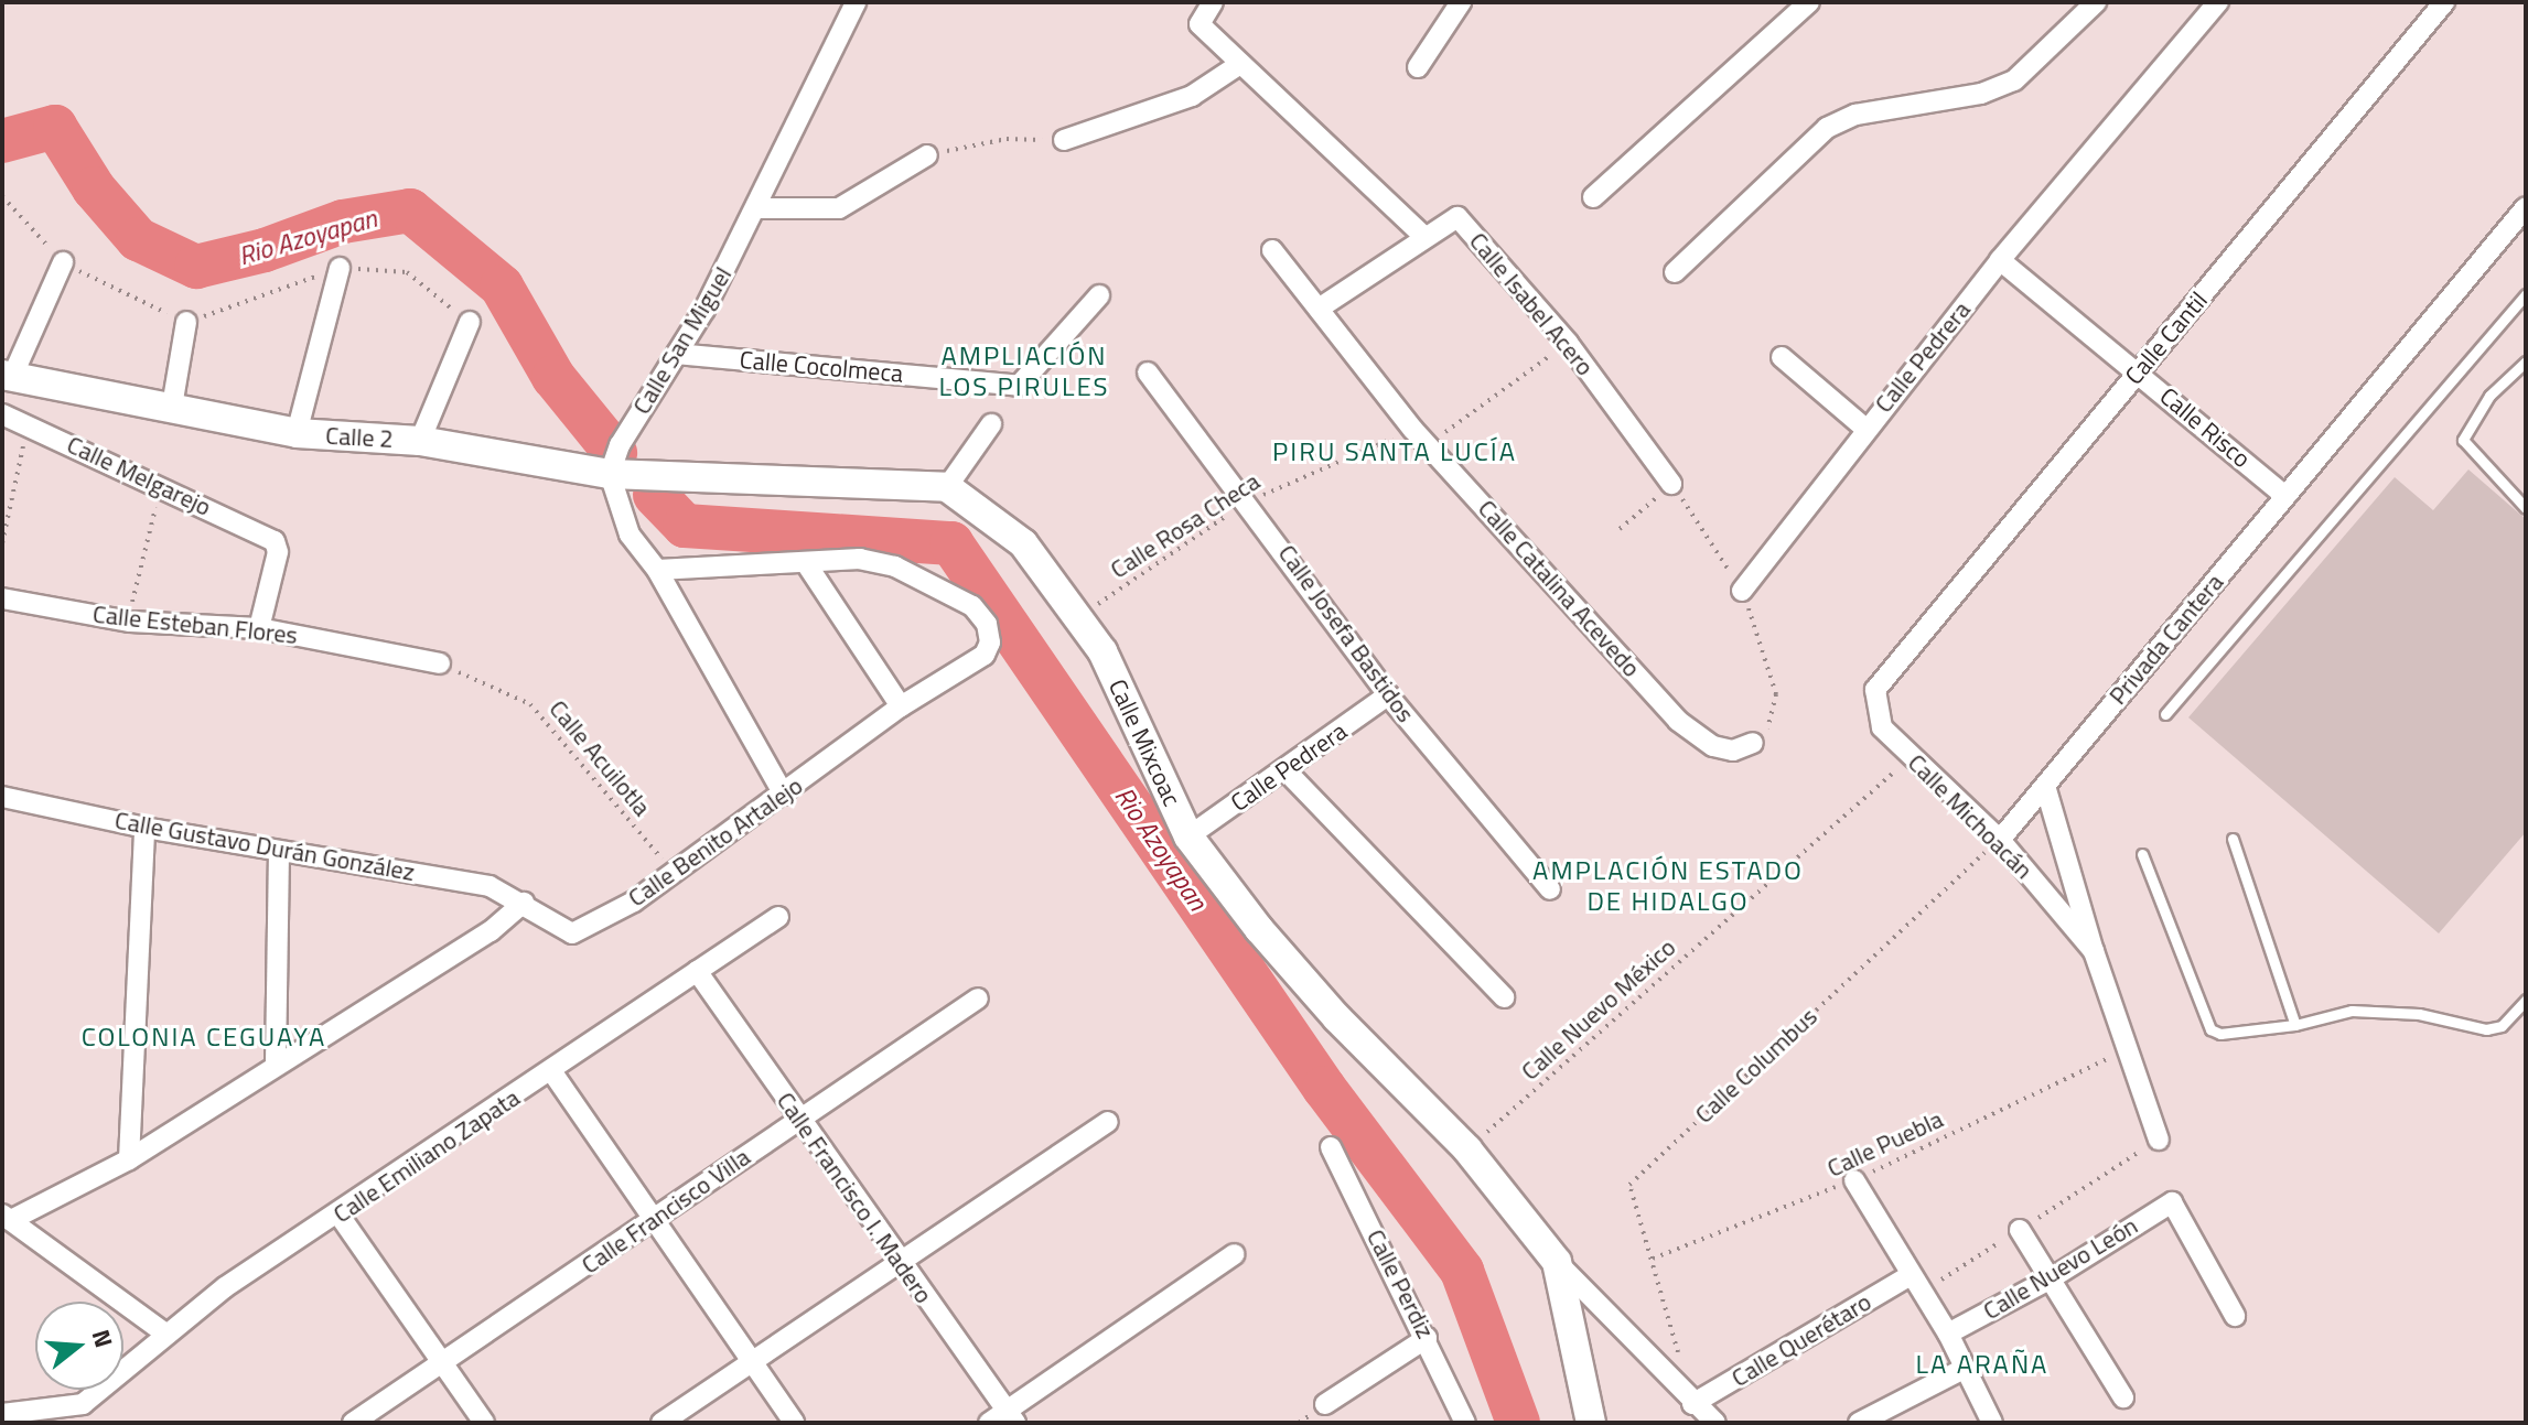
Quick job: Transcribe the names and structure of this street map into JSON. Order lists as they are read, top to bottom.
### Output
{
  "streets": {
    "street": [
      "Calle Isabel Acero",
      "Calle Cantil",
      "Calle San Miguel",
      "Calle Pedrera",
      "Calle Cocolmeca",
      "Calle Risco",
      "Calle 2",
      "Calle Melgarejo",
      "Calle Catalina Acevedo",
      "Calle Esteban Flores",
      "Calle Josefa Bastidos",
      "Privada Cantera",
      "Calle Mixcoac",
      "Calle Michoacán",
      "Calle Benito Artalejo",
      "Calle Gustavo Durán González",
      "Calle Emiliano Zapata",
      "Calle Francisco I. Madero",
      "Calle Francisco Villa",
      "Calle Nuevo León",
      "Calle Perdiz",
      "Calle Querétaro"
    ],
    "path": [
      "Calle Rosa Checa",
      "Calle Acuilotla",
      "Calle Nuevo México",
      "Calle Columbus",
      "Calle Puebla"
    ]
  },
  "crossings": [
    ["Calle Cantil", "Calle Risco"],
    ["Calle Cantil", "Calle Michoacán"],
    ["Calle San Miguel", "Calle Cocolmeca"],
    ["Calle San Miguel", "Calle 2"],
    ["Calle Pedrera", "Calle Risco"],
    ["Calle Pedrera", "Calle Josefa Bastidos"],
    ["Calle Pedrera", "Calle Mixcoac"],
    ["Calle Risco", "Privada Cantera"],
    ["Calle Melgarejo", "Calle Esteban Flores"],
    ["Calle Rosa Checa", "Calle Catalina Acevedo"],
    ["Calle Rosa Checa", "Calle Josefa Bastidos"],
    ["Calle Rosa Checa", "Calle Mixcoac"],
    ["Calle Esteban Flores", "Calle Acuilotla"],
    ["Calle Mixcoac", "Calle Nuevo México"],
    ["Calle Acuilotla", "Calle Benito Artalejo"],
    ["Calle Michoacán", "Calle Nuevo México"],
    ["Calle Michoacán", "Calle Columbus"],
    ["Calle Benito Artalejo", "Calle Gustavo Durán González"],
    ["Calle Columbus", "Calle Puebla"],
    ["Calle Emiliano Zapata", "Calle Francisco I. Madero"],
    ["Calle Francisco I. Madero", "Calle Francisco Villa"]
  ],
  "districts": [
    "AMPLIACIÓN LOS PIRULES",
    "PIRU SANTA LUCÍA",
    "AMPLACIÓN ESTADO DE HIDALGO",
    "COLONIA CEGUAYA",
    "LA ARAÑA"
  ],
  "water": ["Rio Azoyapan"],
  "north": "right"
}
